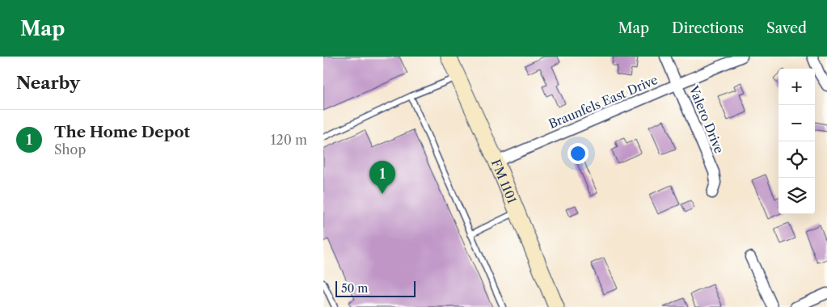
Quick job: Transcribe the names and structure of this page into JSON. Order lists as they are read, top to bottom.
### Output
{
  "streets": {
    "main road": ["FM 1101"],
    "street": ["Braunfels East Drive", "Valero Drive"]
  },
  "crossings": [
    ["Braunfels East Drive", "Valero Drive"],
    ["Braunfels East Drive", "FM 1101"]
  ],
  "scale_bar": "50 m",
  "page": {
    "header": "Map",
    "nav": ["Map", "Directions", "Saved"],
    "heading": "Nearby",
    "map_buttons": ["+", "−"],
    "list": [
      {
        "mark": "1",
        "name": "The Home Depot",
        "note": "Shop",
        "value": "120 m"
      }
    ],
    "pins": "1",
    "scale": "50 m"
  }
}
